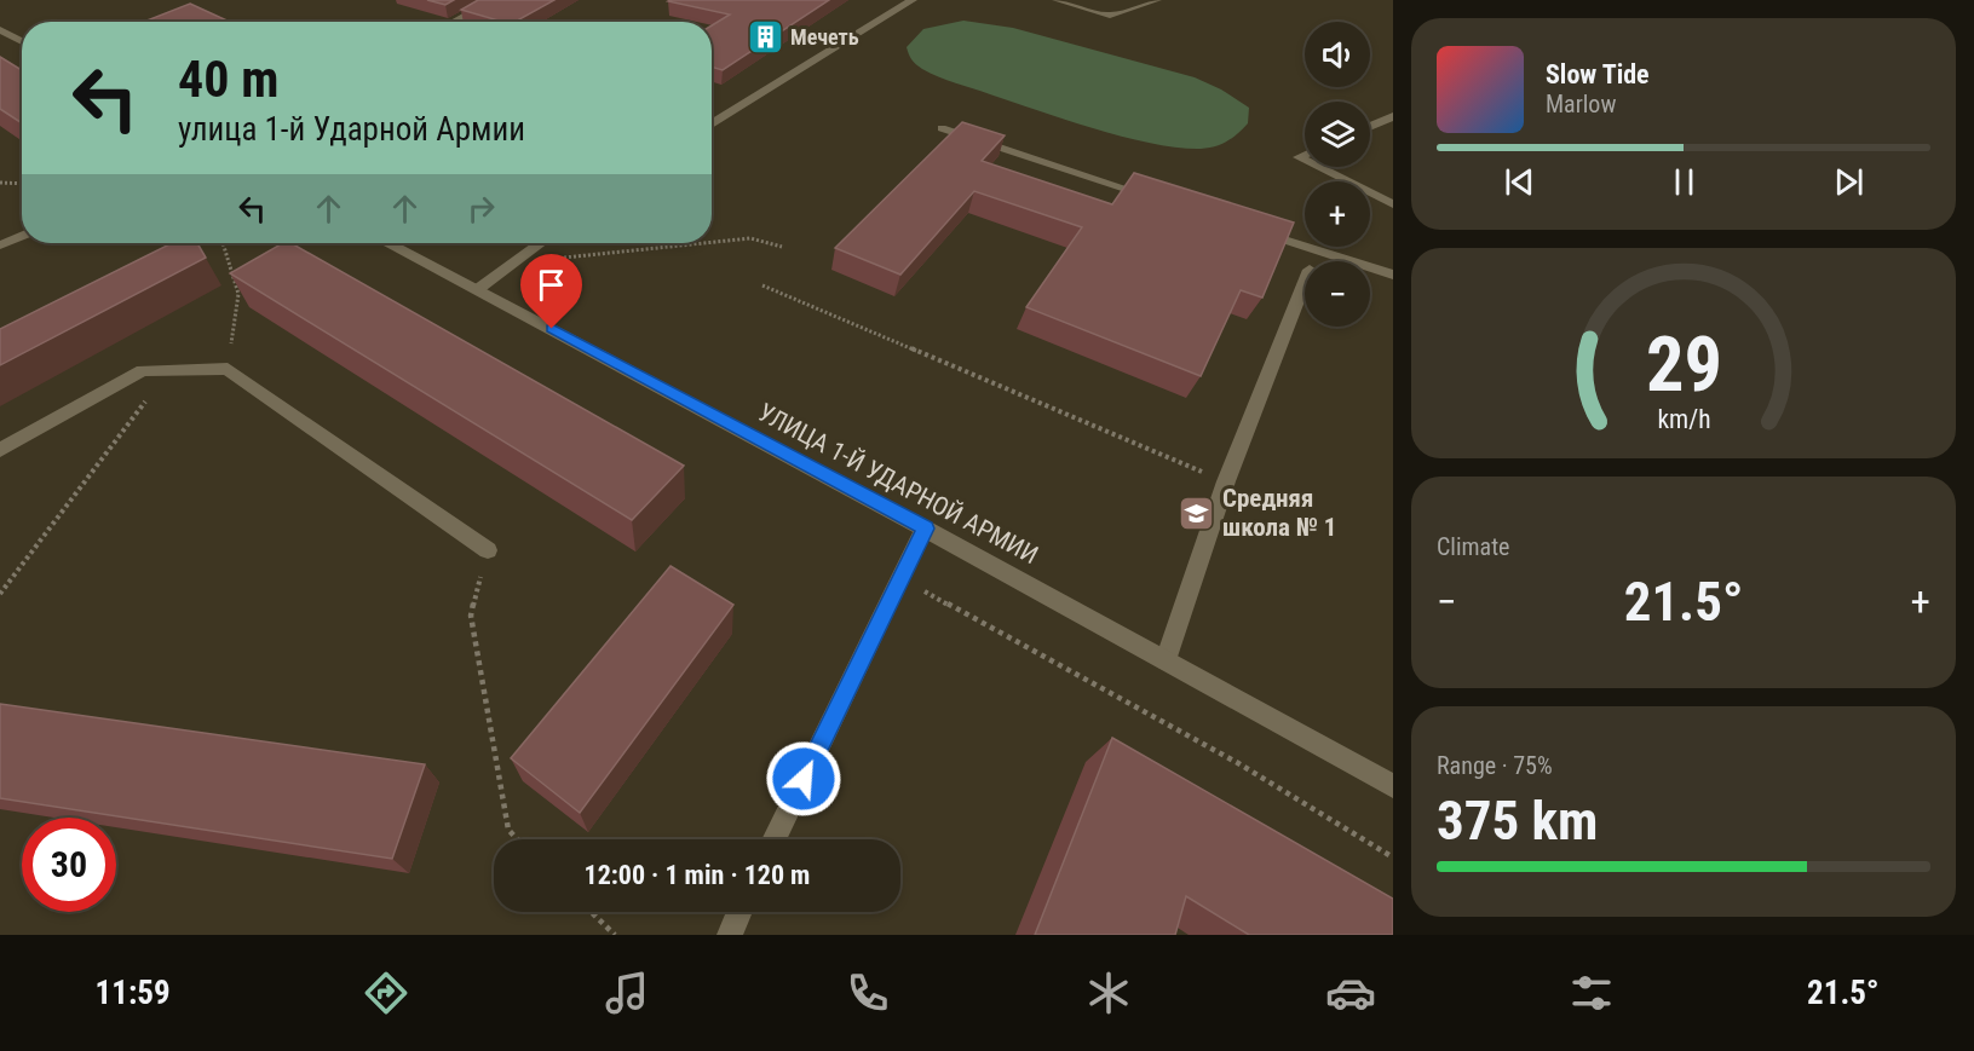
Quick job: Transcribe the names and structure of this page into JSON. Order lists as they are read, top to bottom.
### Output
{
  "streets": {
    "main road": ["УЛИЦА 1-Й УДАРНОЙ АРМИИ"]
  },
  "places": {
    "building": ["Мечеть"],
    "school or university": ["Средняя школа № 1"]
  },
  "page": {
    "map_buttons": ["+", "−"],
    "turn": ["40 m", "улица 1-й Ударной Армии"],
    "song": ["Slow Tide", "Marlow"],
    "tile": [
      "Climate",
      ["Range · 75%", "375 km"]
    ],
    "heat": ["−", "21.5°", "+"],
    "limit": "30",
    "trip": "12:00 · 1 min · 120 m",
    "tabs": ["11:59", "21.5°"],
    "gauge": ["29", "km/h"]
  }
}
